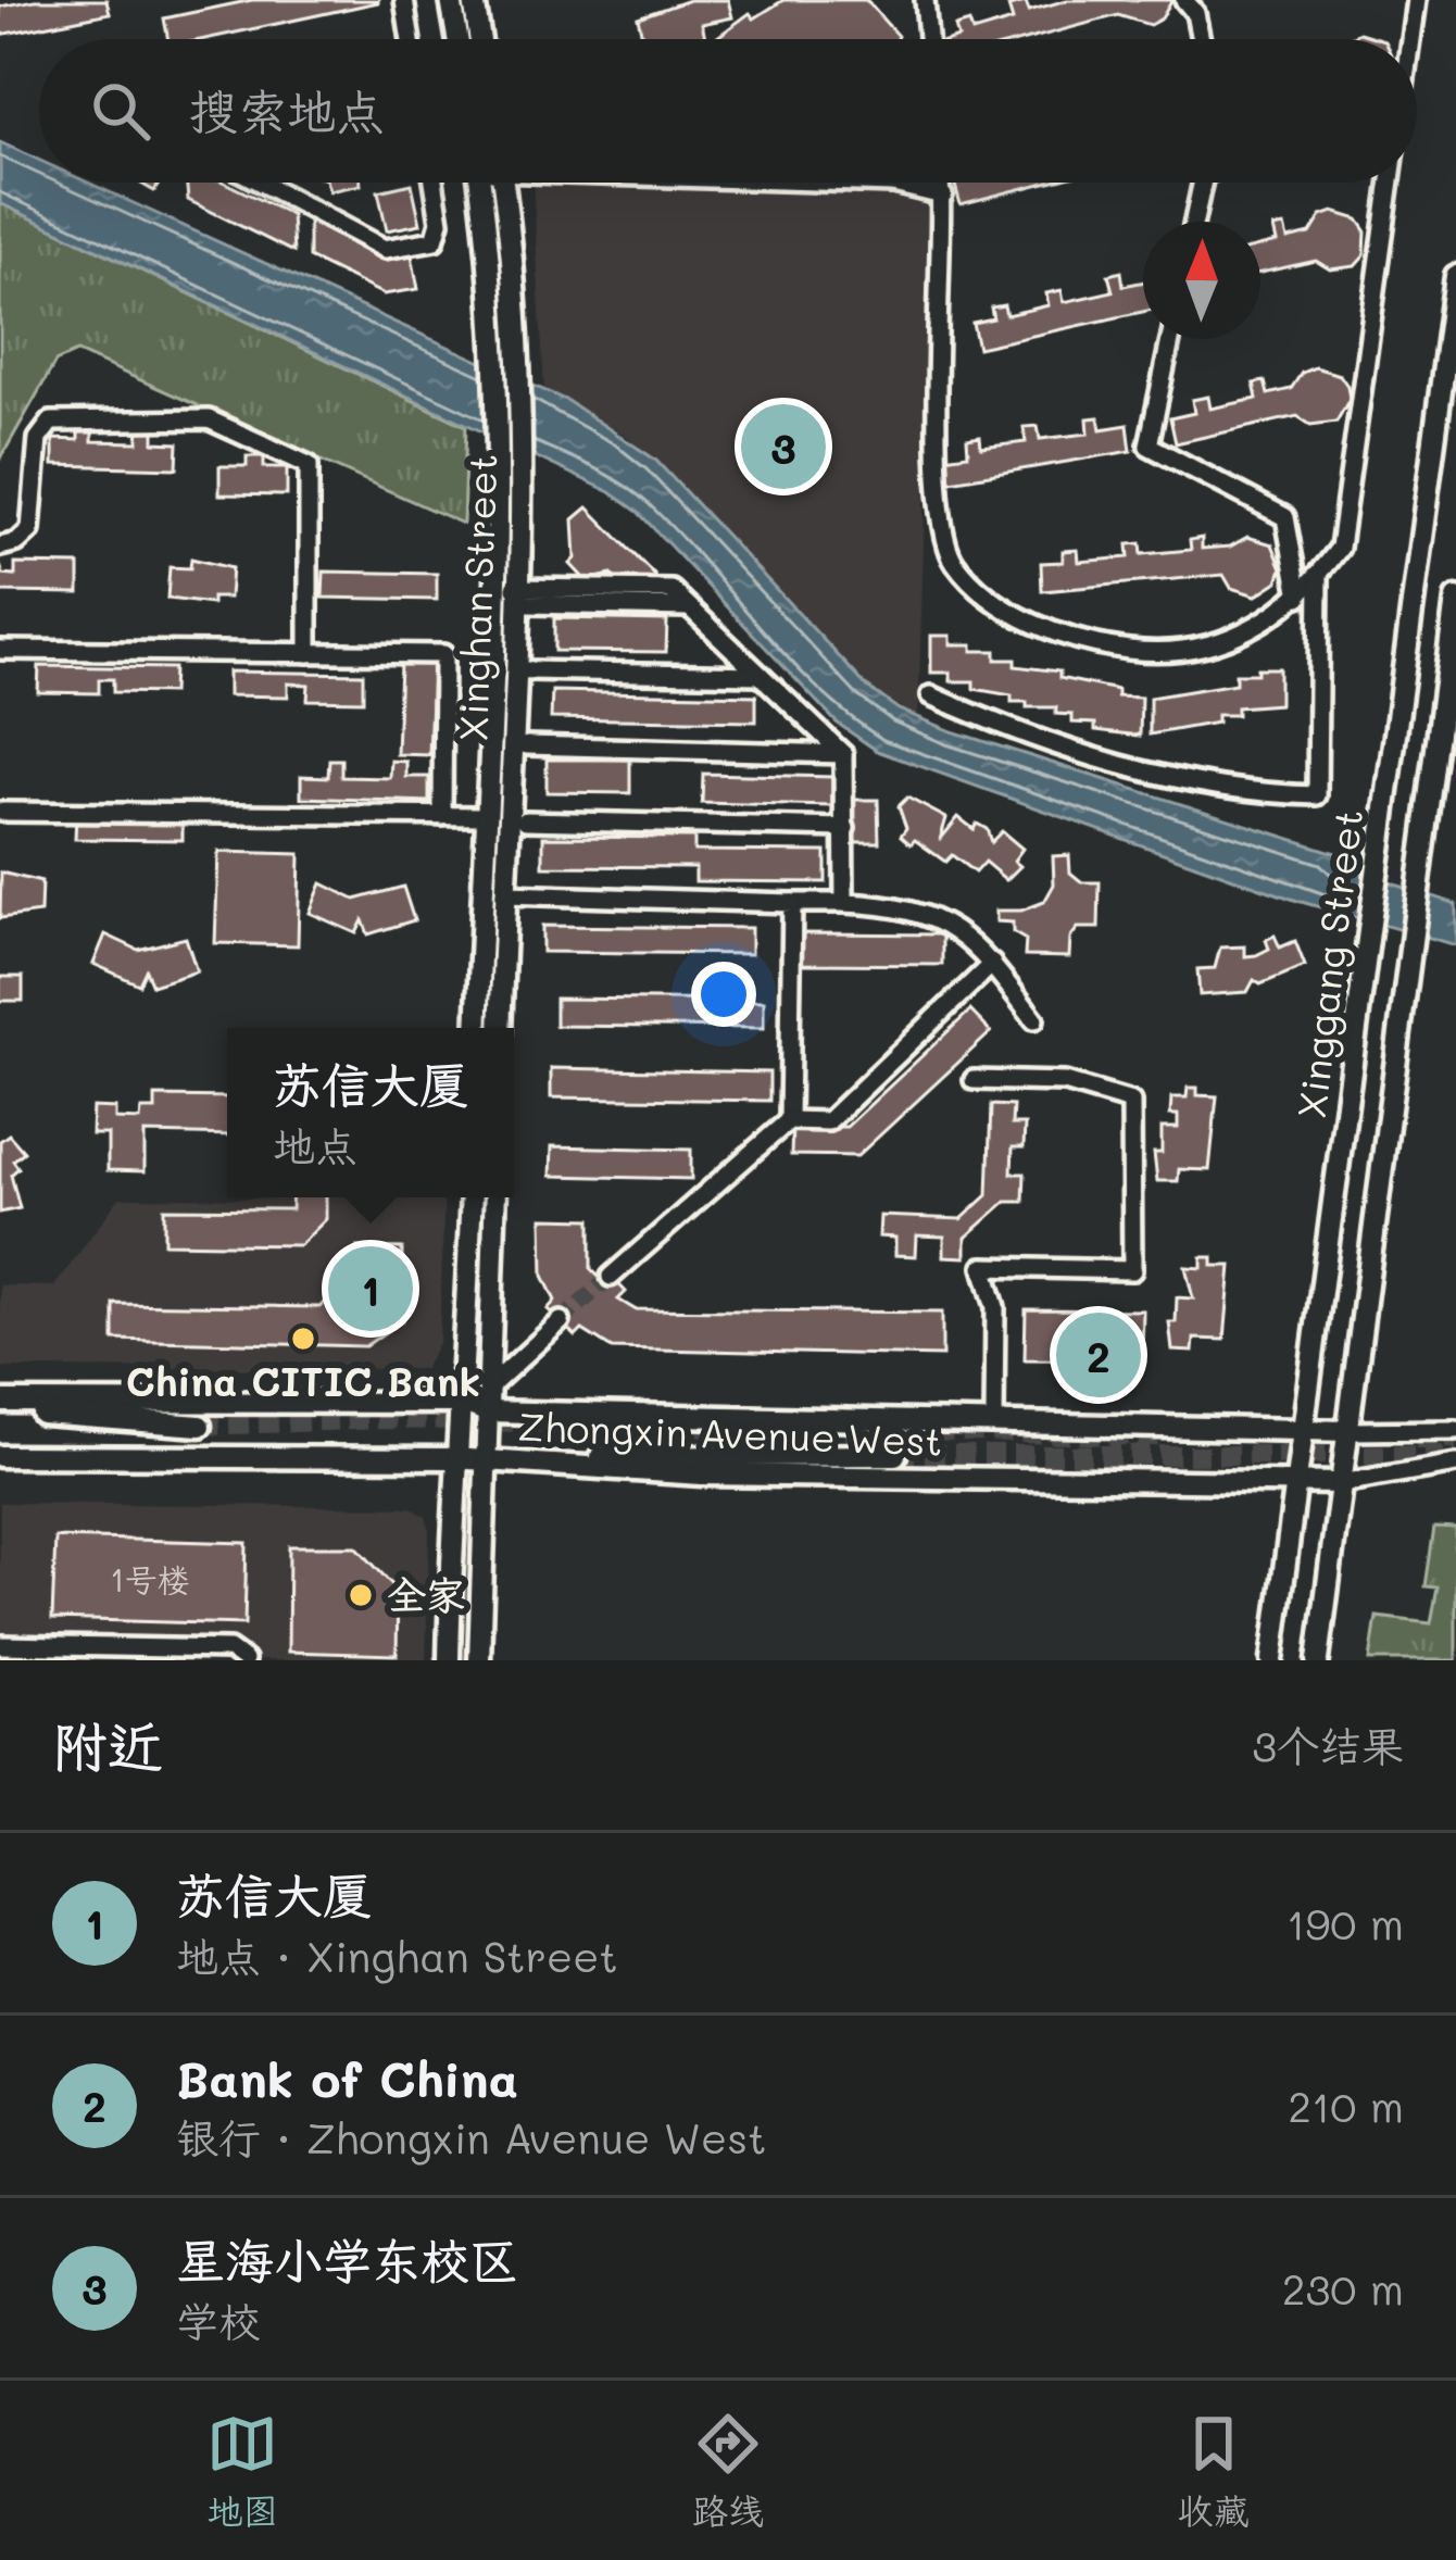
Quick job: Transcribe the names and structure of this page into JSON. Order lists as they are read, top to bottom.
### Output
{
  "streets": {
    "main road": ["Xinghan Street", "Xinggang Street", "Zhongxin Avenue West"]
  },
  "crossings": [
    ["Xinggang Street", "Zhongxin Avenue West"]
  ],
  "places": ["China CITIC Bank", "全家"],
  "house_numbers": ["1号楼"],
  "north": "top",
  "page": {
    "search": "搜索地点",
    "pins": ["3", "1", "2"],
    "popup": ["苏信大厦", "地点"],
    "heading": ["附近", "3个结果"],
    "list": [
      {
        "mark": "1",
        "name": "苏信大厦",
        "note": "地点 · Xinghan Street",
        "value": "190 m"
      },
      {
        "mark": "2",
        "name": "Bank of China",
        "note": "银行 · Zhongxin Avenue West",
        "value": "210 m"
      },
      {
        "mark": "3",
        "name": "星海小学东校区",
        "note": "学校",
        "value": "230 m"
      }
    ],
    "nav": ["地图", "路线", "收藏"]
  }
}
